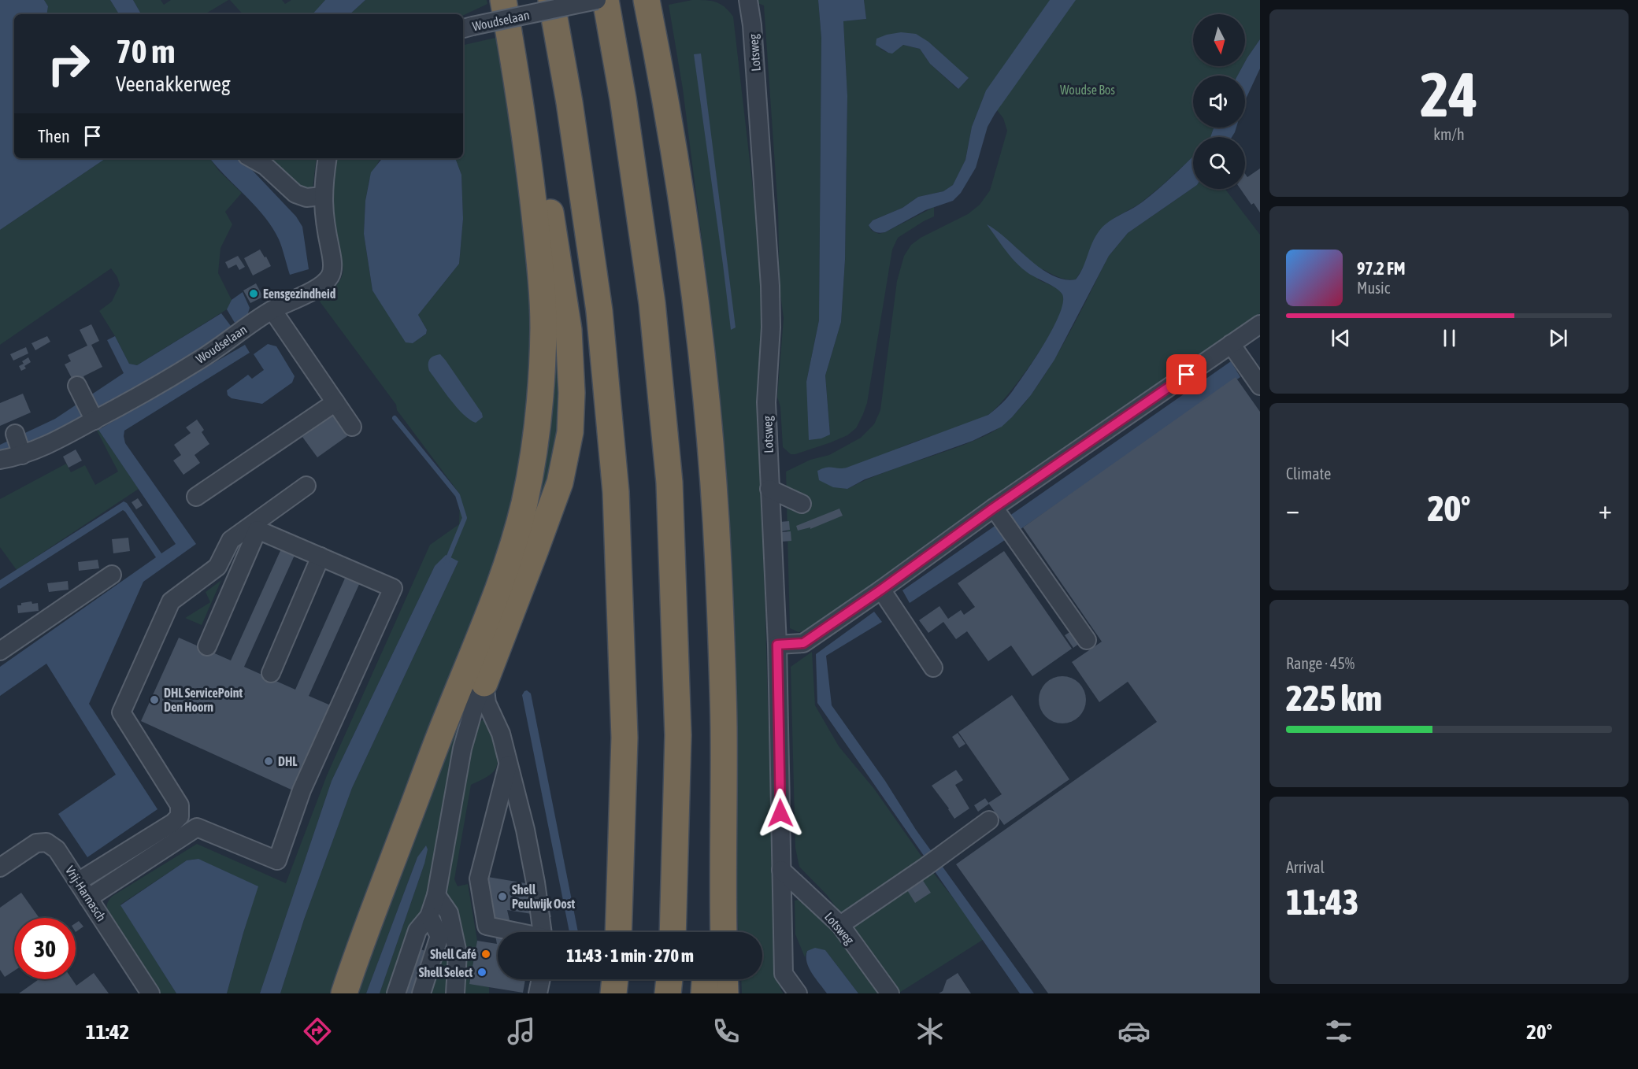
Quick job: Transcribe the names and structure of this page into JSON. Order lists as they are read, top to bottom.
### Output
{
  "streets": {
    "street": ["Woudselaan", "Lotsweg", "Vrij-Harnasch"]
  },
  "parks": ["Woudse Bos"],
  "places": [
    "Eensgezindheid",
    "DHL ServicePoint Den Hoorn",
    "DHL",
    "Shell Peulwijk Oost",
    "Shell Café",
    "Shell Select"
  ],
  "north": "bottom",
  "page": {
    "tile": [
      ["24", "km/h"],
      "Climate",
      ["Range · 45%", "225 km"],
      ["Arrival", "11:43"]
    ],
    "turn": ["70 m", "Veenakkerweg"],
    "then": "Then",
    "song": ["97.2 FM", "Music"],
    "heat": ["−", "20°", "+"],
    "limit": "30",
    "trip": "11:43 · 1 min · 270 m",
    "tabs": ["11:42", "20°"]
  }
}
